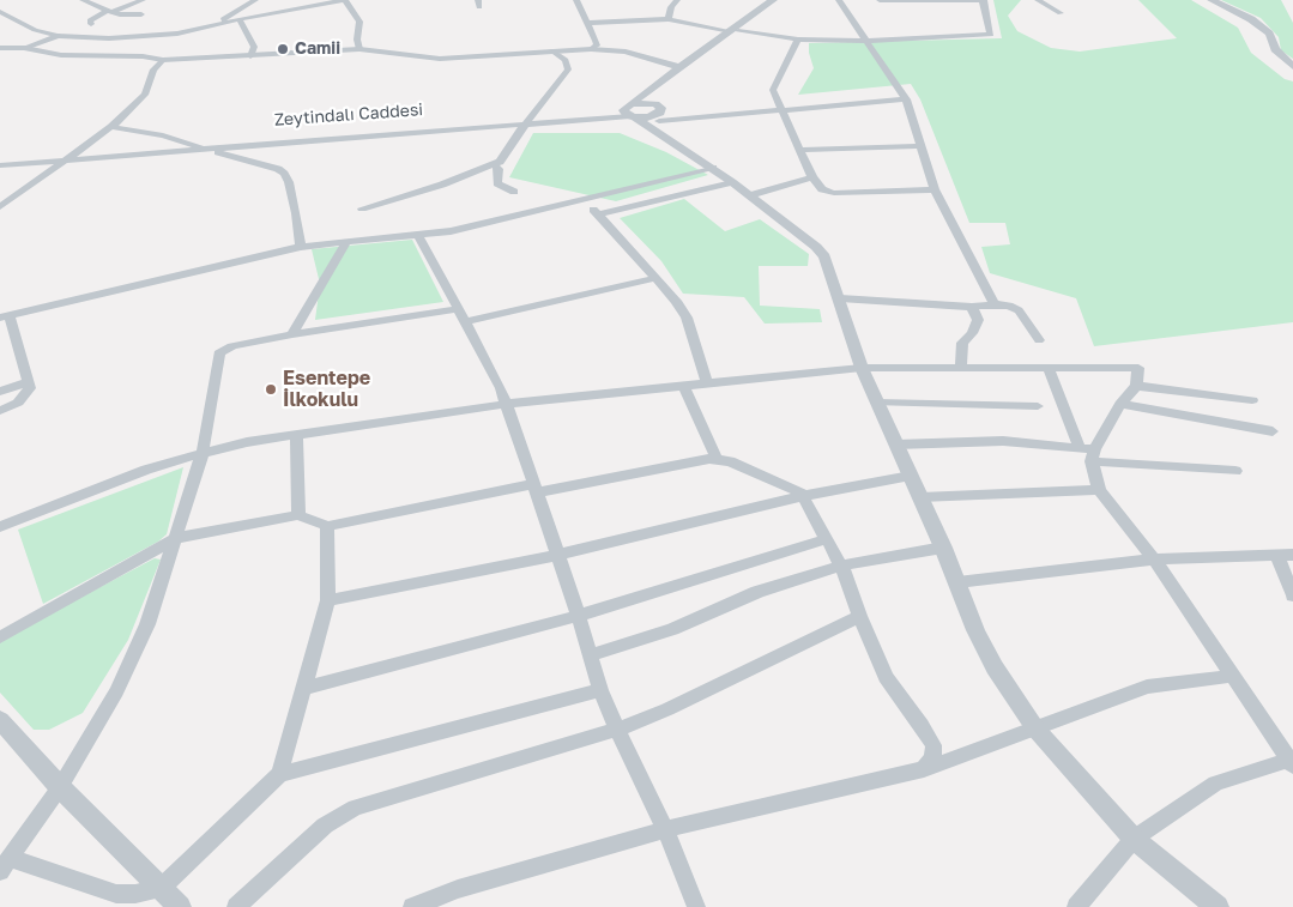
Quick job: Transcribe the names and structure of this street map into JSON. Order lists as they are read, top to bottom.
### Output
{
  "streets": {
    "street": ["Zeytindalı Caddesi"]
  },
  "places": ["Camii", "Esentepe İlkokulu"]
}
